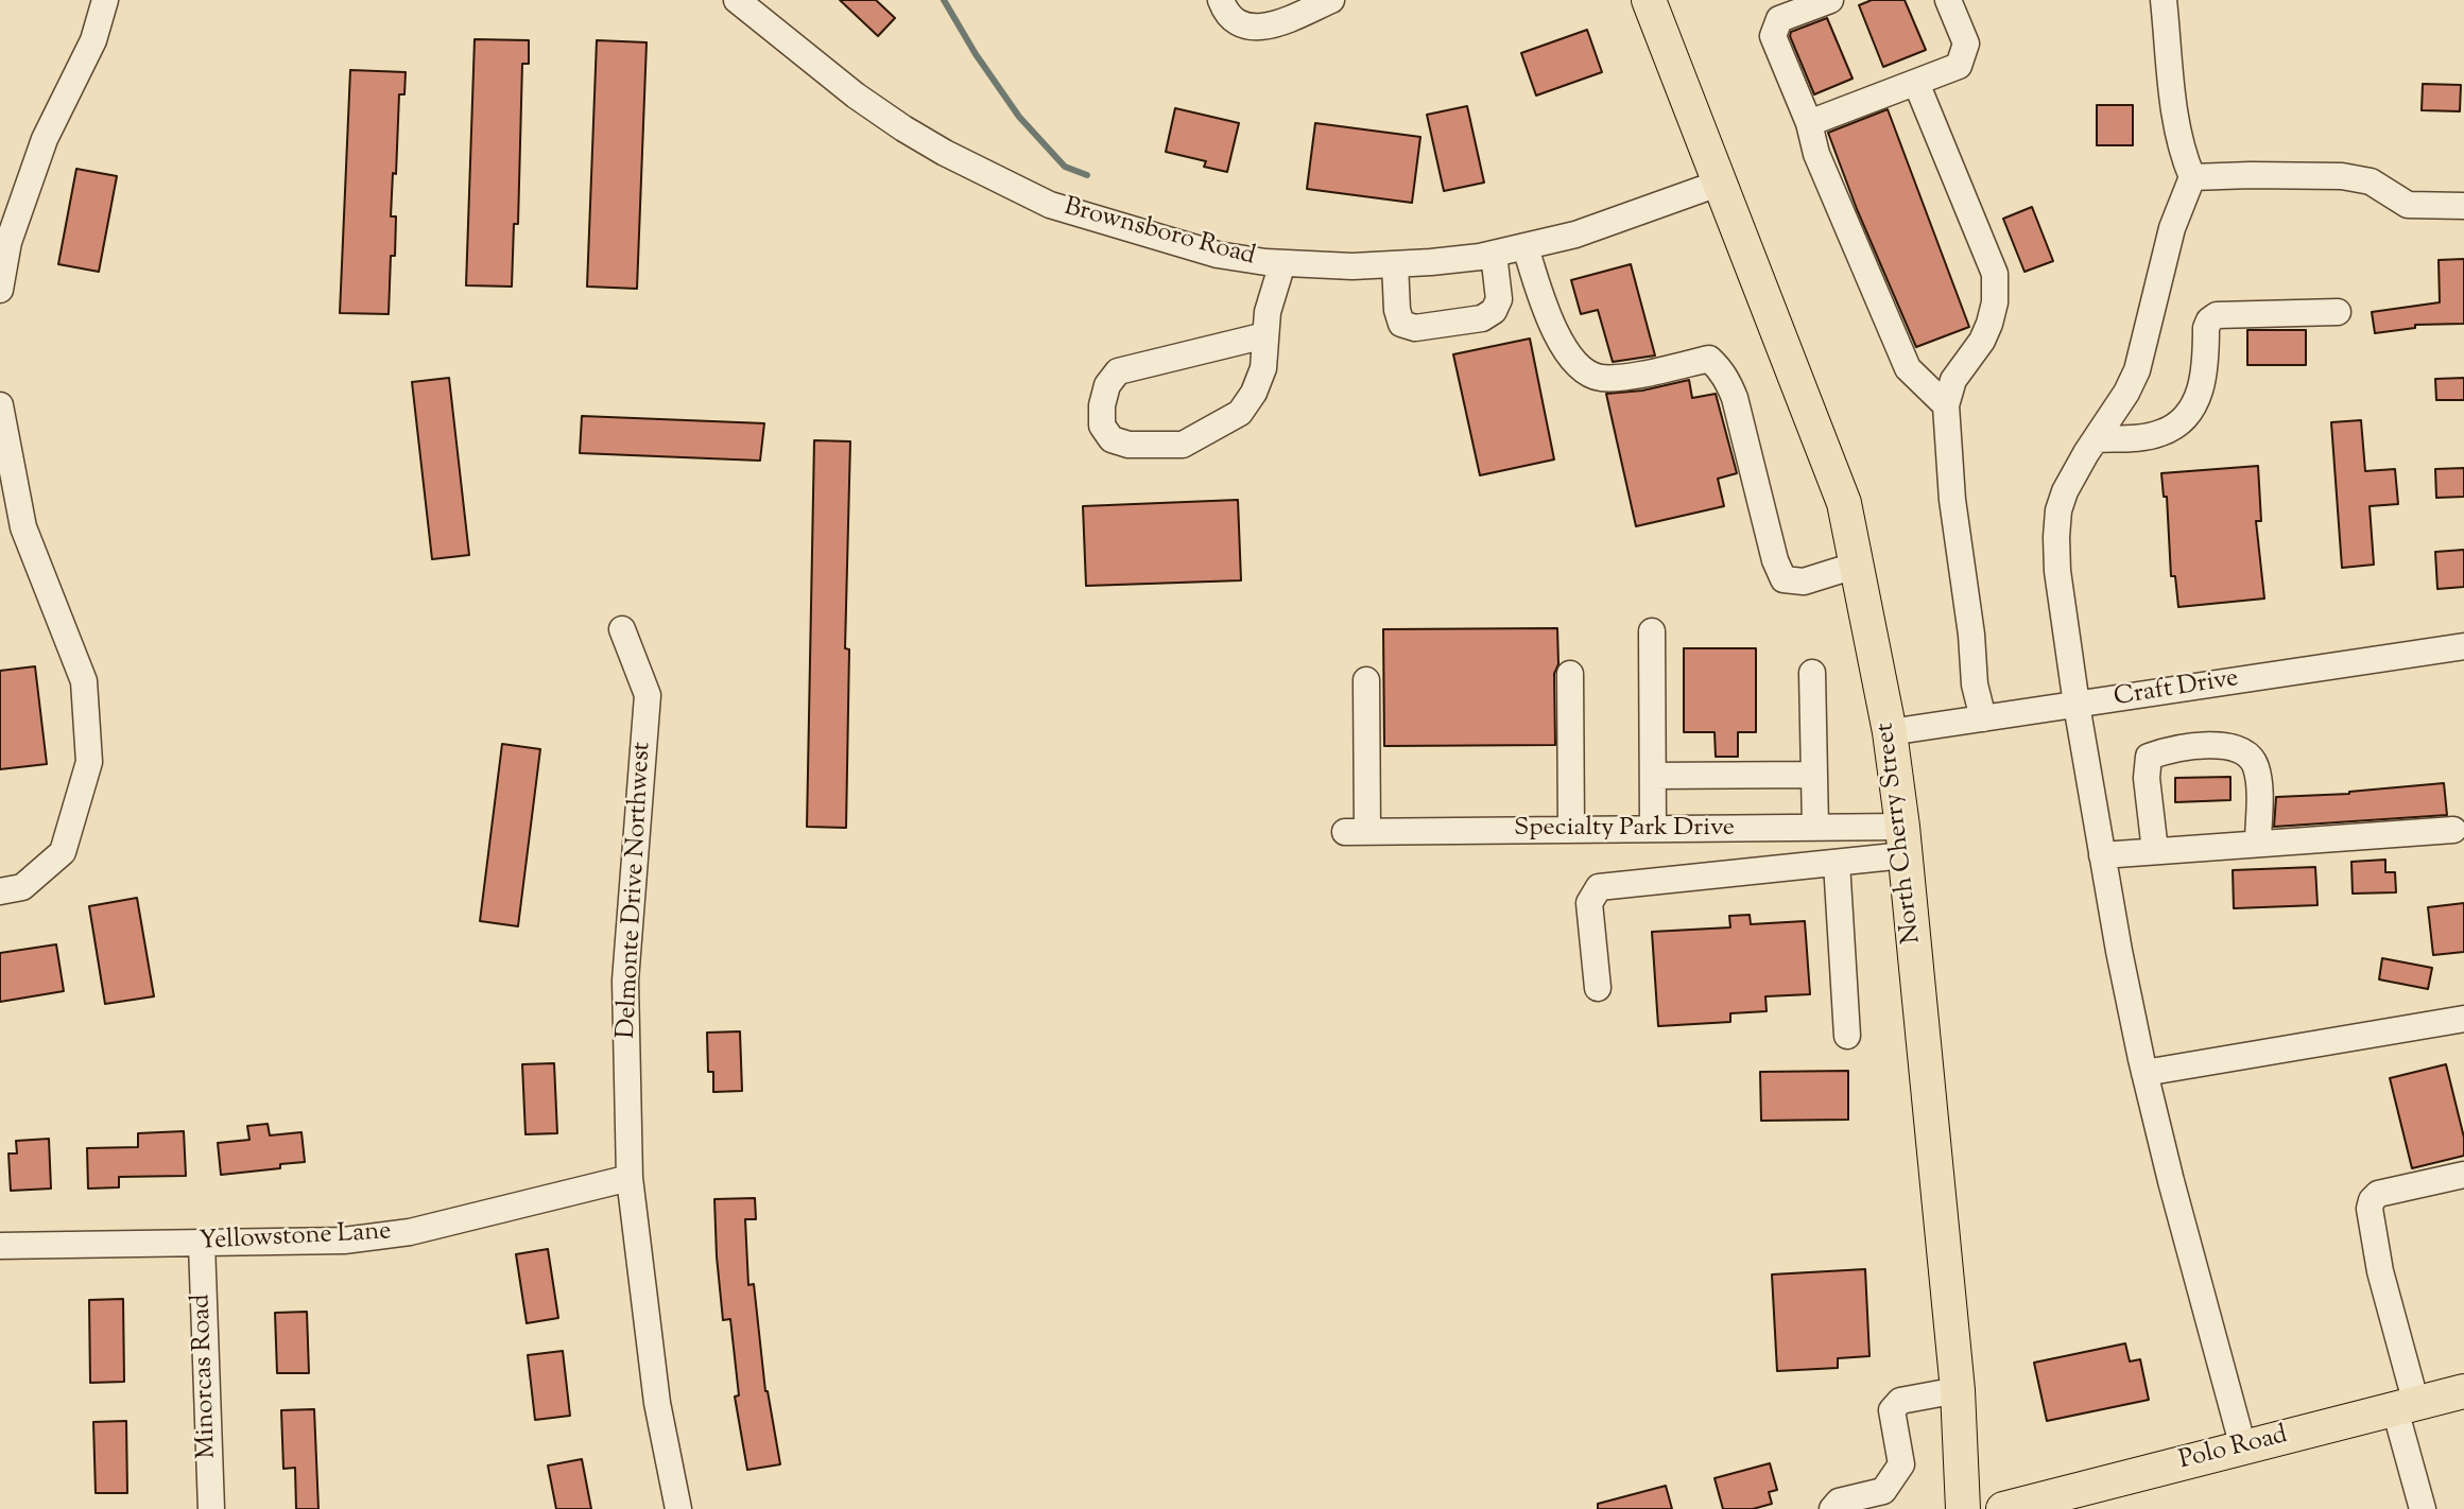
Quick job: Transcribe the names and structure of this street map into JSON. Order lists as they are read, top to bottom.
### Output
{
  "streets": {
    "main road": ["North Cherry Street", "Polo Road"],
    "street": [
      "Brownsboro Road",
      "Craft Drive",
      "Specialty Park Drive",
      "Delmonte Drive Northwest",
      "Yellowstone Lane",
      "Minorcas Road"
    ]
  },
  "crossings": [
    ["Brownsboro Road", "North Cherry Street"],
    ["Craft Drive", "North Cherry Street"],
    ["Specialty Park Drive", "North Cherry Street"],
    ["Delmonte Drive Northwest", "Yellowstone Lane"],
    ["Yellowstone Lane", "Minorcas Road"]
  ]
}
